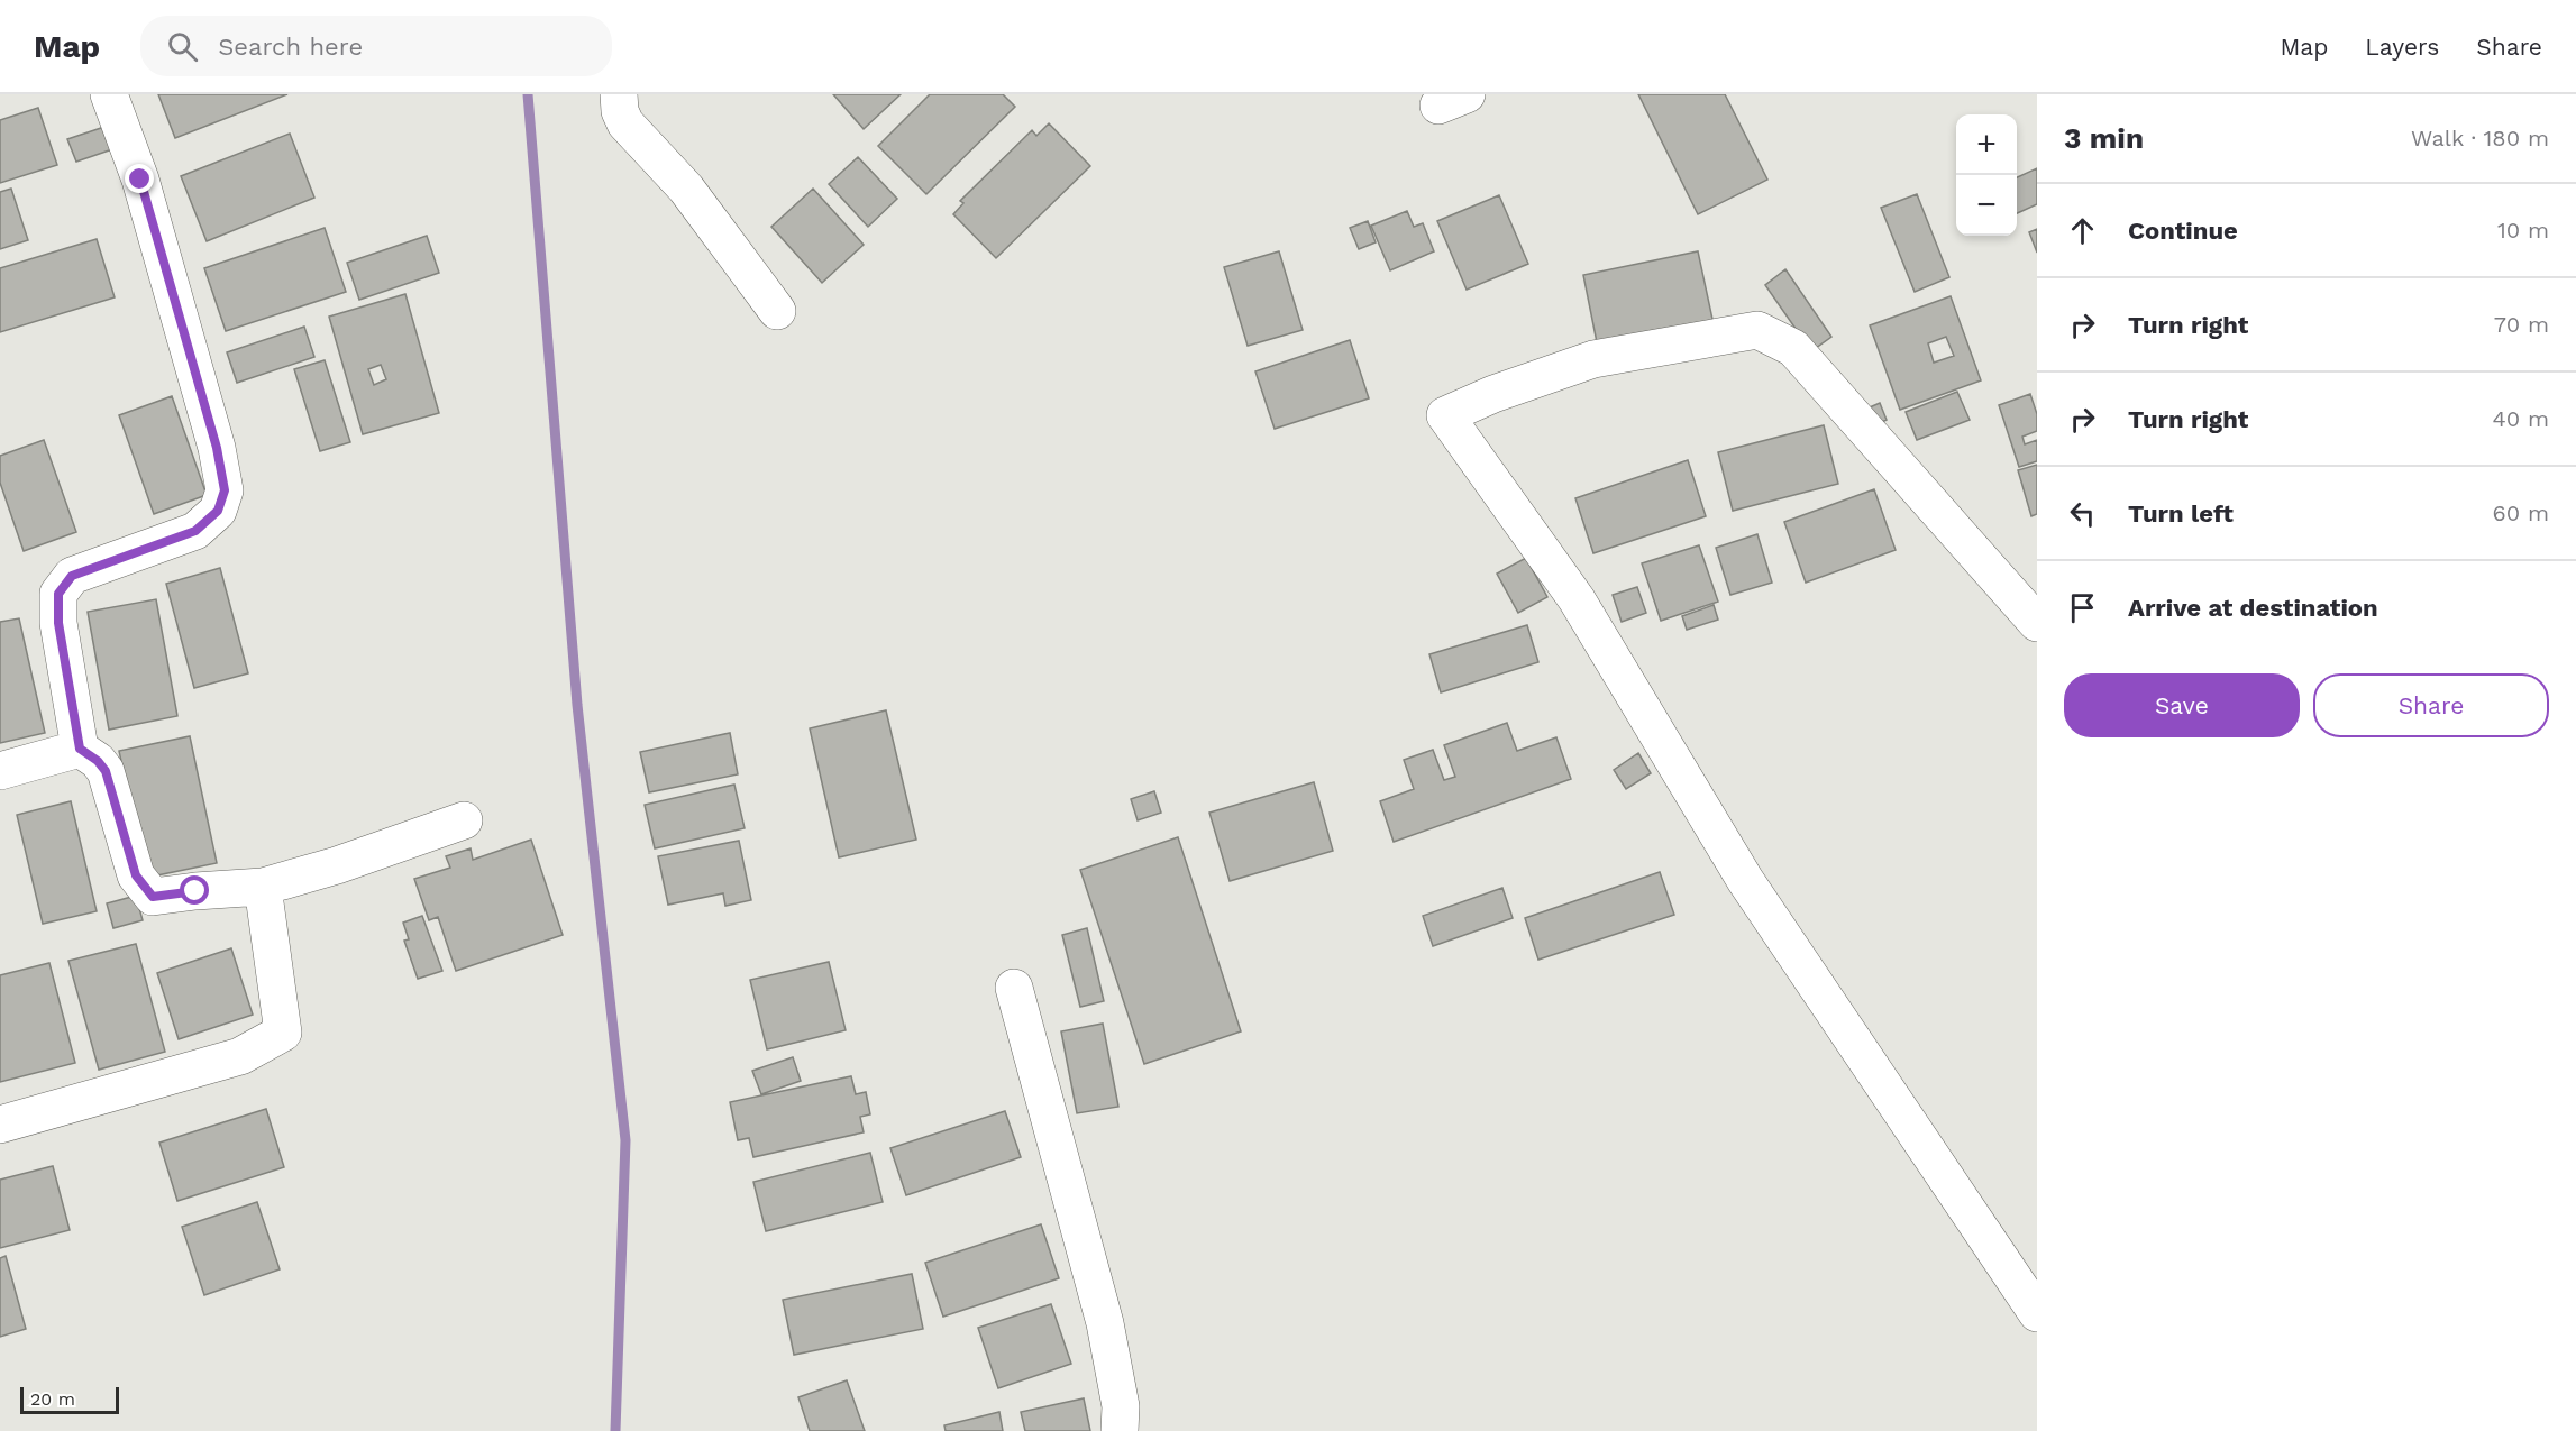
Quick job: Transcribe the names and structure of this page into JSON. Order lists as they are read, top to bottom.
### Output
{
  "scale_bar": "20 m",
  "page": {
    "header": "Map",
    "search": "Search here",
    "nav": ["Map", "Layers", "Share"],
    "heading": ["3 min", "Walk · 180 m"],
    "map_buttons": ["+", "−"],
    "list": [
      ["Continue", "10 m"],
      ["Turn right", "70 m"],
      ["Turn right", "40 m"],
      ["Turn left", "60 m"],
      "Arrive at destination"
    ],
    "buttons": ["Save", "Share"],
    "scale": "20 m"
  }
}
